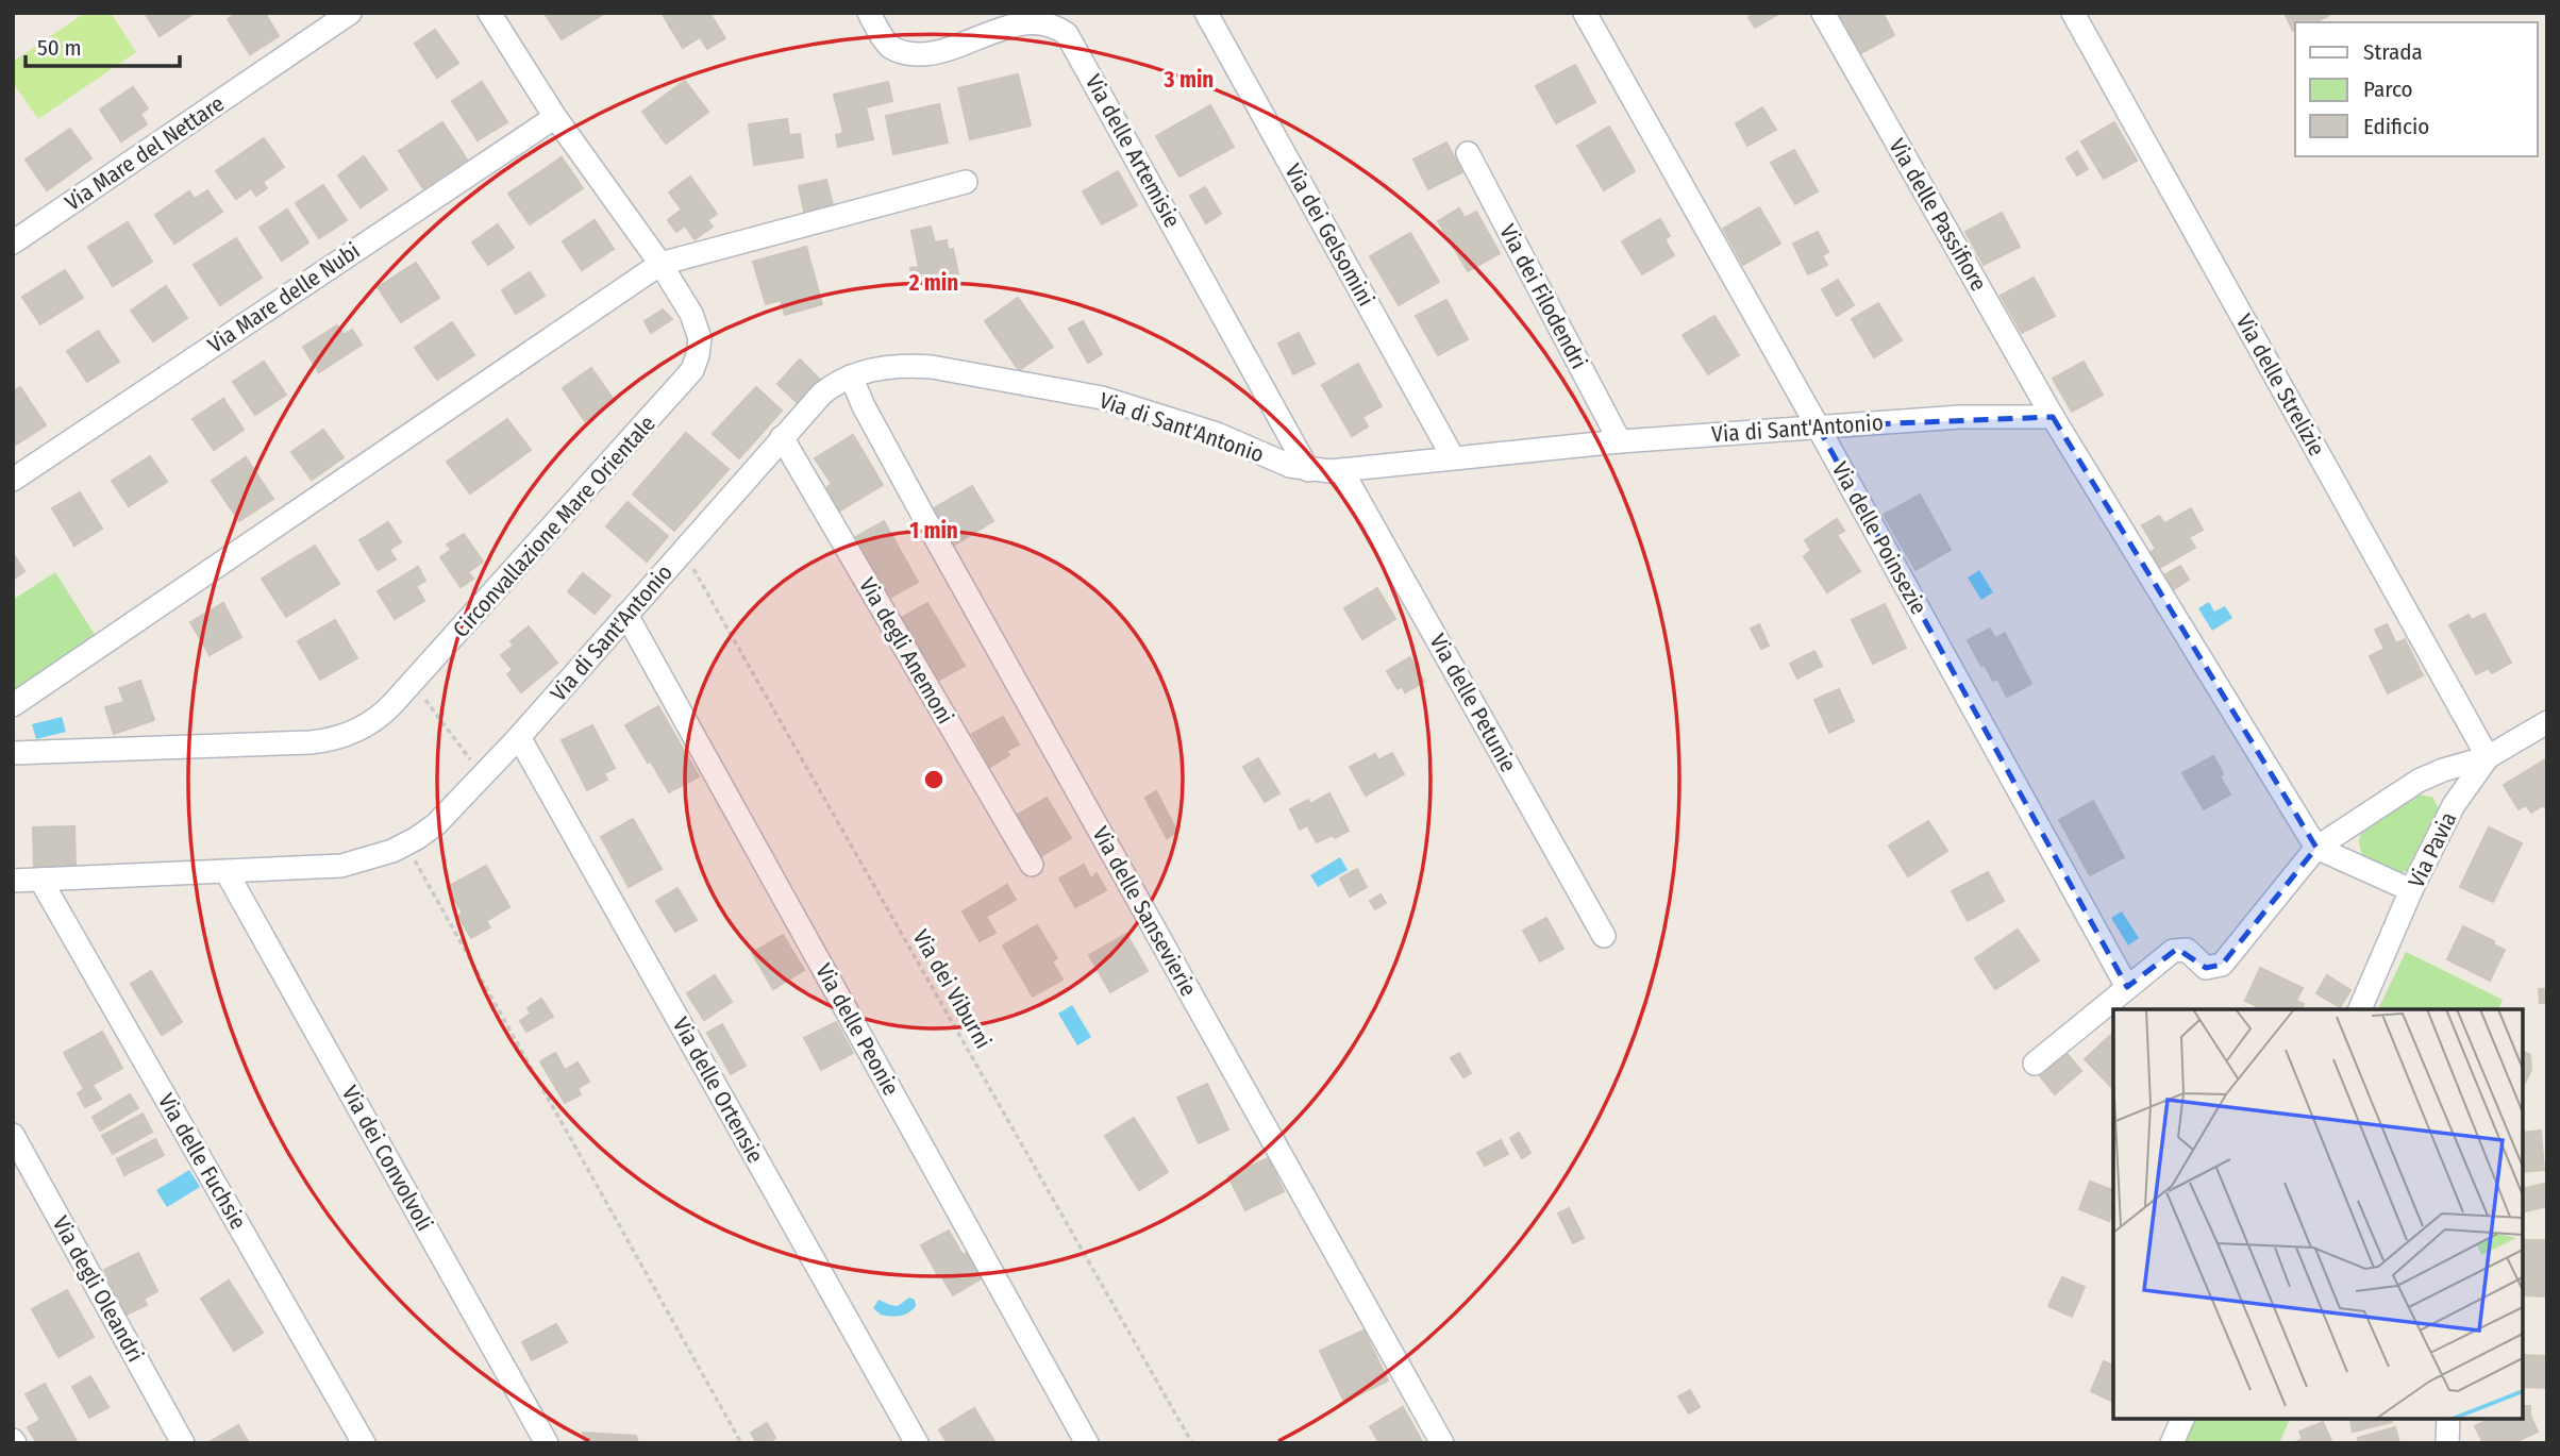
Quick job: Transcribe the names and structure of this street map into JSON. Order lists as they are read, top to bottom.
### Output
{
  "streets": {
    "street": [
      "Via delle Artemisie",
      "Via Mare del Nettare",
      "Via delle Passifiore",
      "Via dei Gelsomini",
      "Via dei Filodendri",
      "Via Mare delle Nubi",
      "Via delle Strelizie",
      "Via di Sant'Antonio",
      "Circonvallazione Mare Orientale",
      "Via delle Poinsezie",
      "Via degli Anemoni",
      "Via delle Petunie",
      "Via Pavia",
      "Via delle Sansevierie",
      "Via delle Peonie",
      "Via delle Ortensie",
      "Via dei Convolvoli",
      "Via delle Fuchsie",
      "Via degli Oleandri"
    ],
    "path": ["Via dei Viburni"]
  },
  "crossings": [
    ["Via delle Artemisie", "Via di Sant'Antonio"],
    ["Via delle Passifiore", "Via di Sant'Antonio"],
    ["Via dei Gelsomini", "Via di Sant'Antonio"],
    ["Via dei Filodendri", "Via di Sant'Antonio"],
    ["Via Mare delle Nubi", "Circonvallazione Mare Orientale"],
    ["Via delle Strelizie", "Via Pavia"],
    ["Via di Sant'Antonio", "Via delle Poinsezie"],
    ["Via di Sant'Antonio", "Via degli Anemoni"],
    ["Via di Sant'Antonio", "Via delle Petunie"],
    ["Via di Sant'Antonio", "Via delle Sansevierie"],
    ["Via di Sant'Antonio", "Via dei Viburni"],
    ["Via di Sant'Antonio", "Via delle Peonie"],
    ["Via di Sant'Antonio", "Via delle Ortensie"],
    ["Via di Sant'Antonio", "Via dei Convolvoli"],
    ["Via di Sant'Antonio", "Via delle Fuchsie"]
  ],
  "legend": ["Strada", "Parco", "Edificio"],
  "scale_bar": "50 m",
  "rings": ["3 min", "2 min", "1 min"]
}
